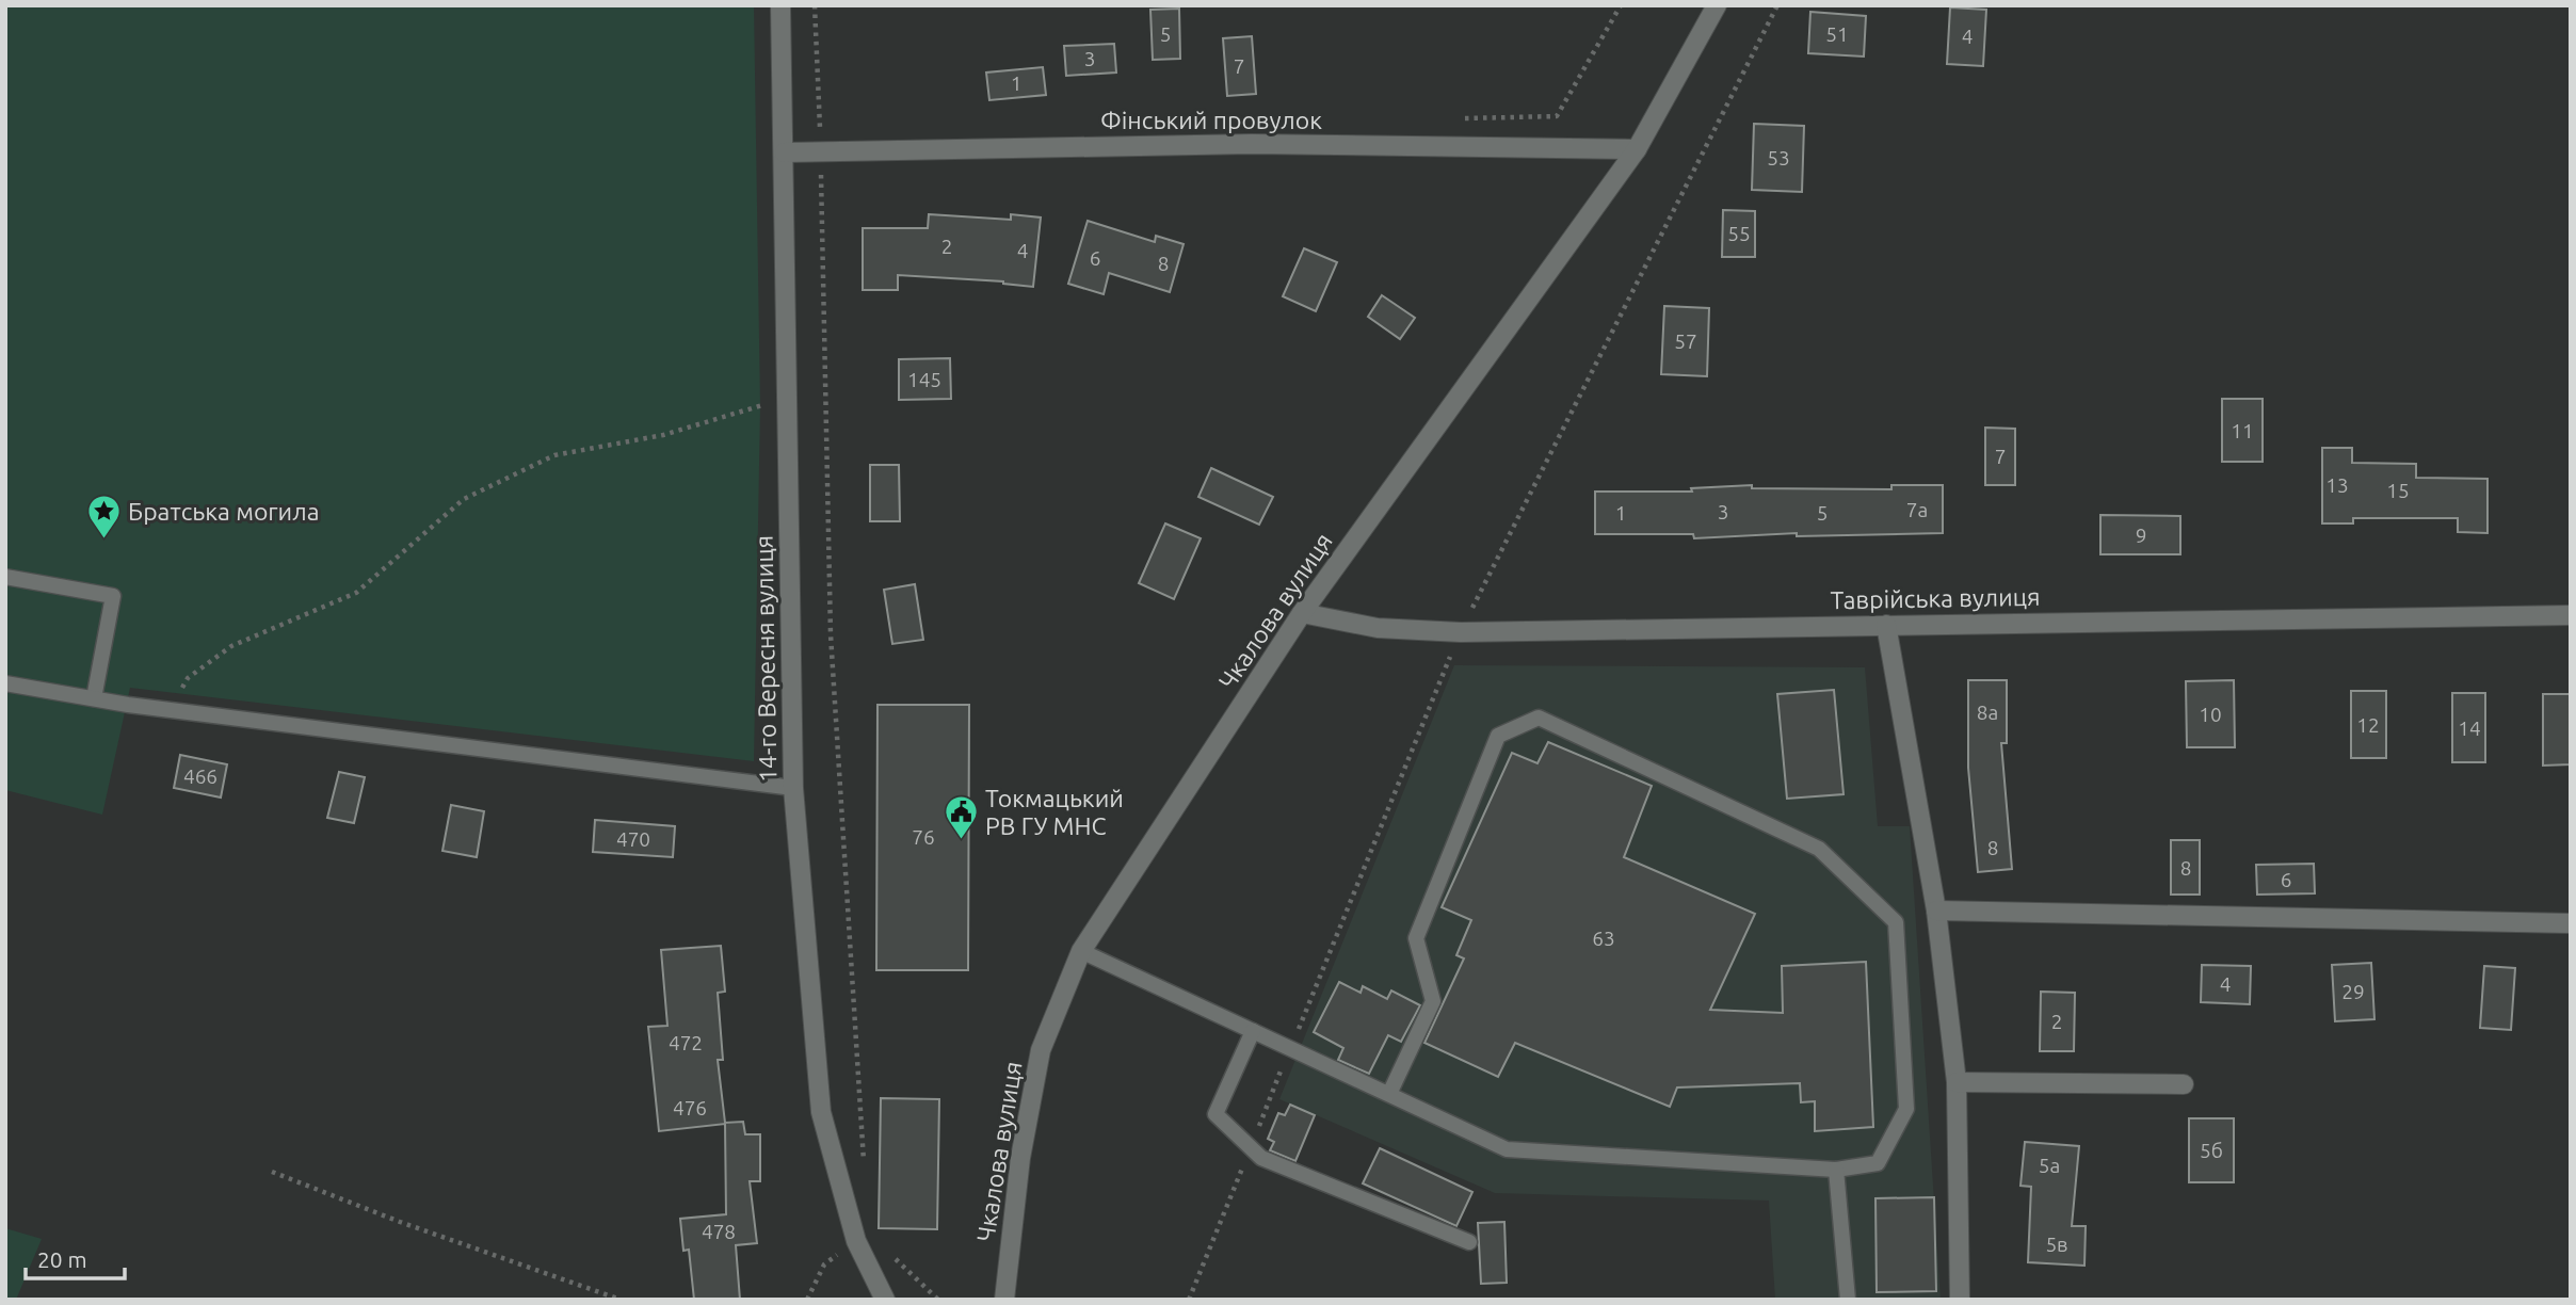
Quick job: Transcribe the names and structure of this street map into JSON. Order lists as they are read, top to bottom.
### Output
{
  "streets": {
    "street": [
      "Фінський провулок",
      "Таврійська вулиця",
      "Чкалова вулиця",
      "14-го Вересня вулиця"
    ]
  },
  "crossings": [
    ["Фінський провулок", "Чкалова вулиця"],
    ["Фінський провулок", "14-го Вересня вулиця"],
    ["Таврійська вулиця", "Чкалова вулиця"]
  ],
  "places": {
    "place": ["Братська могила"],
    "public building": ["Токмацький РВ ГУ МНС"]
  },
  "house_numbers": [
    "5",
    "51",
    "4",
    "3",
    "7",
    "1",
    "53",
    "55",
    "2",
    "4",
    "6",
    "8",
    "57",
    "145",
    "11",
    "7",
    "13",
    "15",
    "7а",
    "3",
    "1",
    "5",
    "9",
    "8а",
    "10",
    "12",
    "14",
    "466",
    "76",
    "470",
    "8",
    "8",
    "6",
    "63",
    "4",
    "29",
    "2",
    "472",
    "476",
    "5б",
    "5а",
    "478",
    "5в"
  ],
  "scale_bar": "20 m"
}
